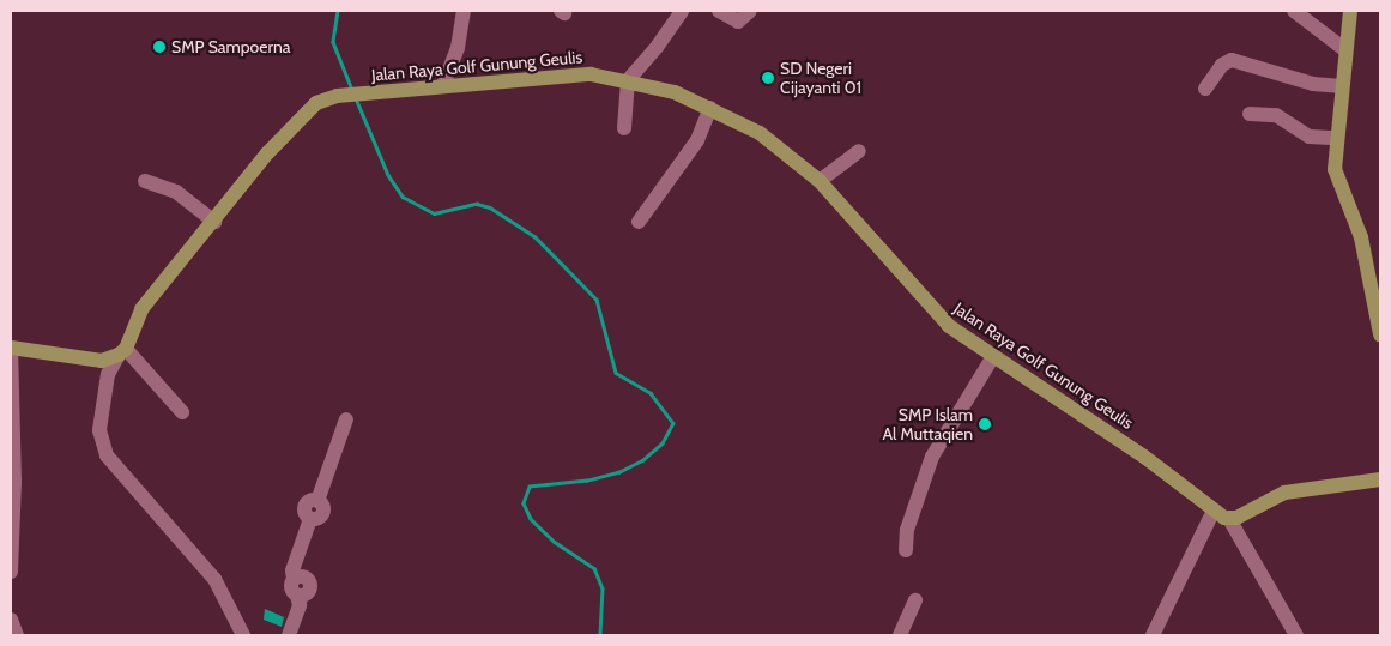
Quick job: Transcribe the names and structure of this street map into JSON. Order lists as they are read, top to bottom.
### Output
{
  "streets": {
    "main road": ["Jalan Raya Golf Gunung Geulis"]
  },
  "places": ["SMP Sampoerna", "SD Negeri Cijayanti 01", "SMP Islam Al Muttaqien"]
}
